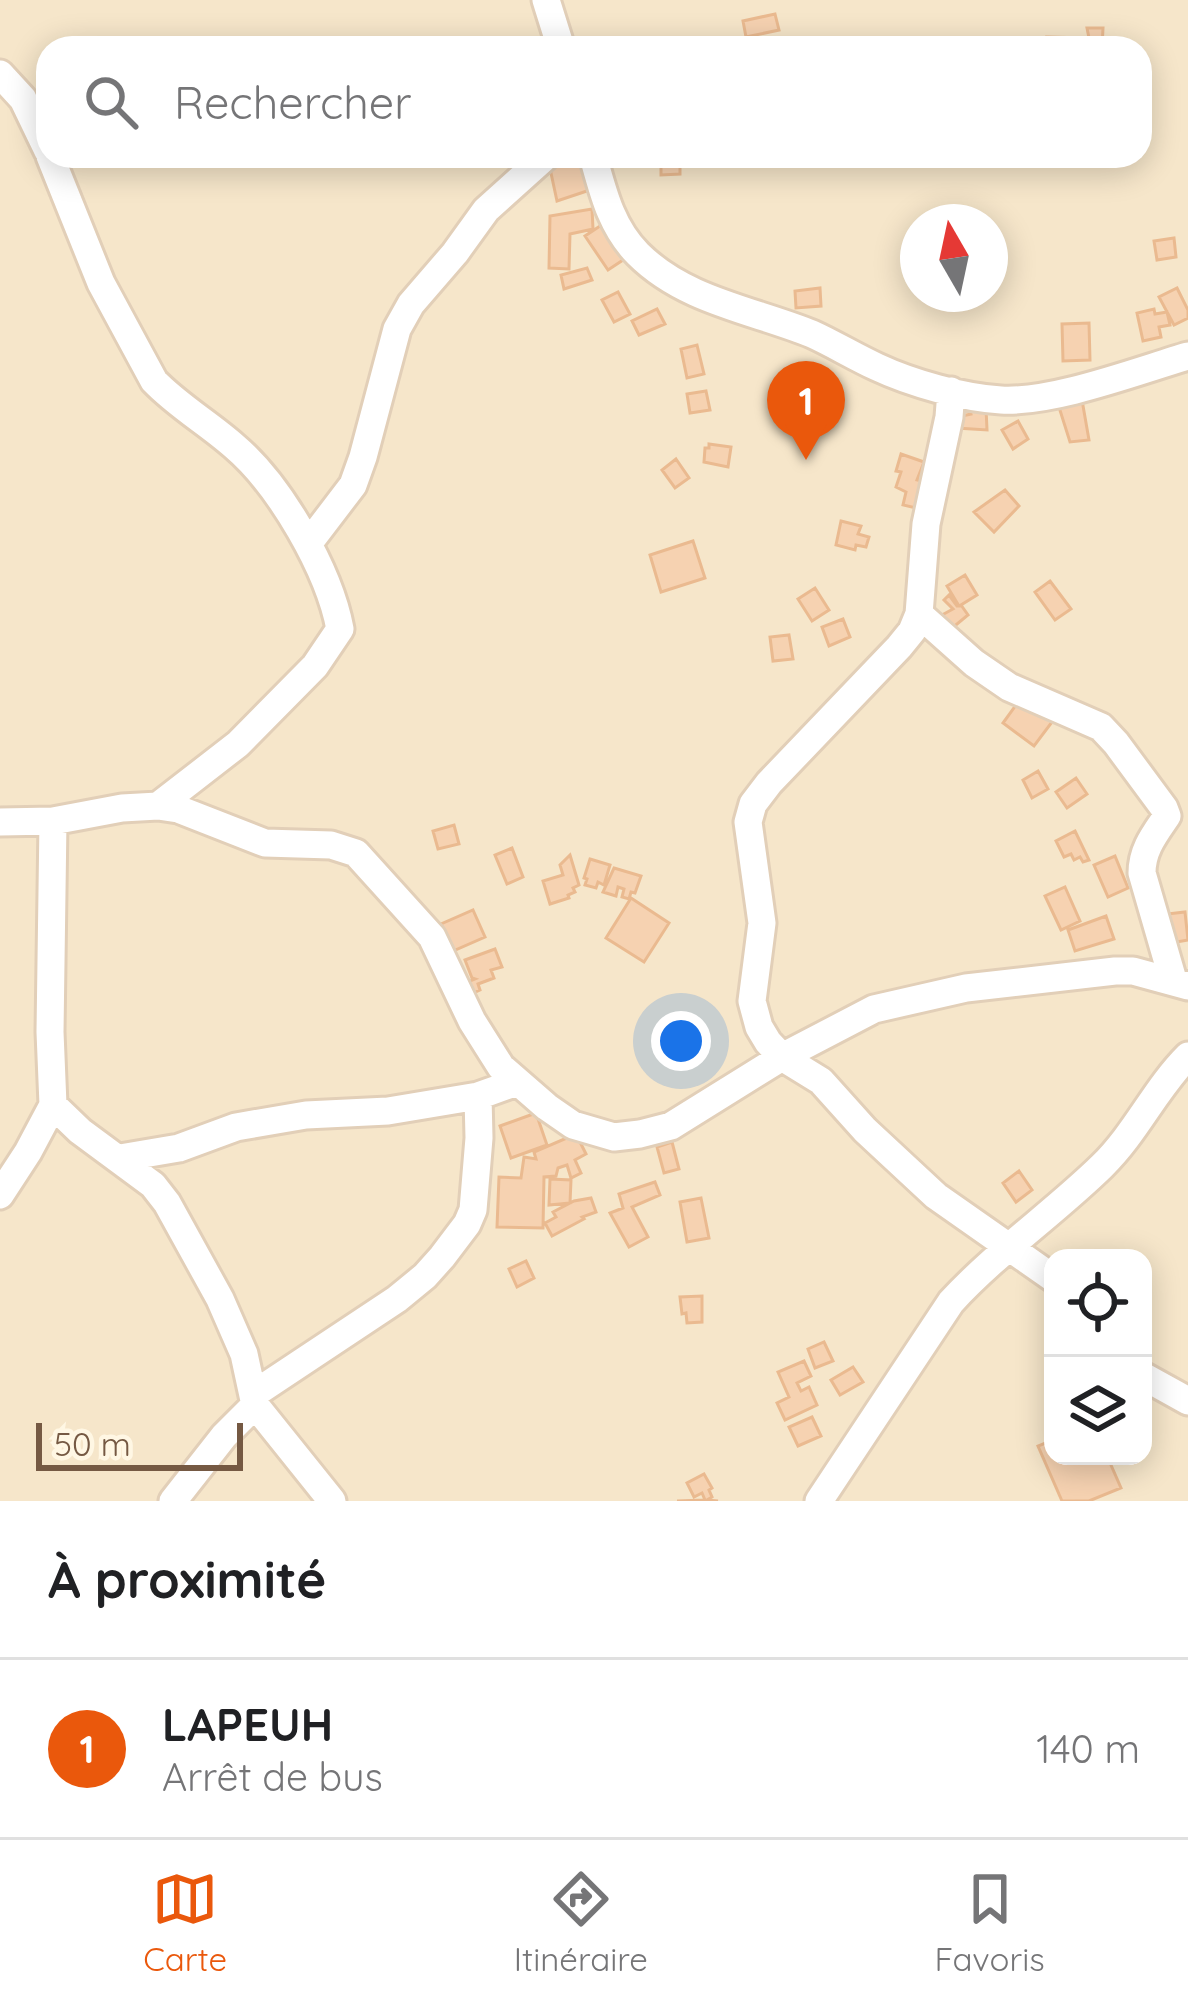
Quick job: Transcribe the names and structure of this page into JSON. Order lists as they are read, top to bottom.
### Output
{
  "scale_bar": "50 m",
  "north": "top",
  "page": {
    "search": "Rechercher",
    "pins": "1",
    "scale": "50 m",
    "heading": "À proximité",
    "list": [
      {
        "mark": "1",
        "name": "LAPEUH",
        "note": "Arrêt de bus",
        "value": "140 m"
      }
    ],
    "nav": ["Carte", "Itinéraire", "Favoris"]
  }
}
